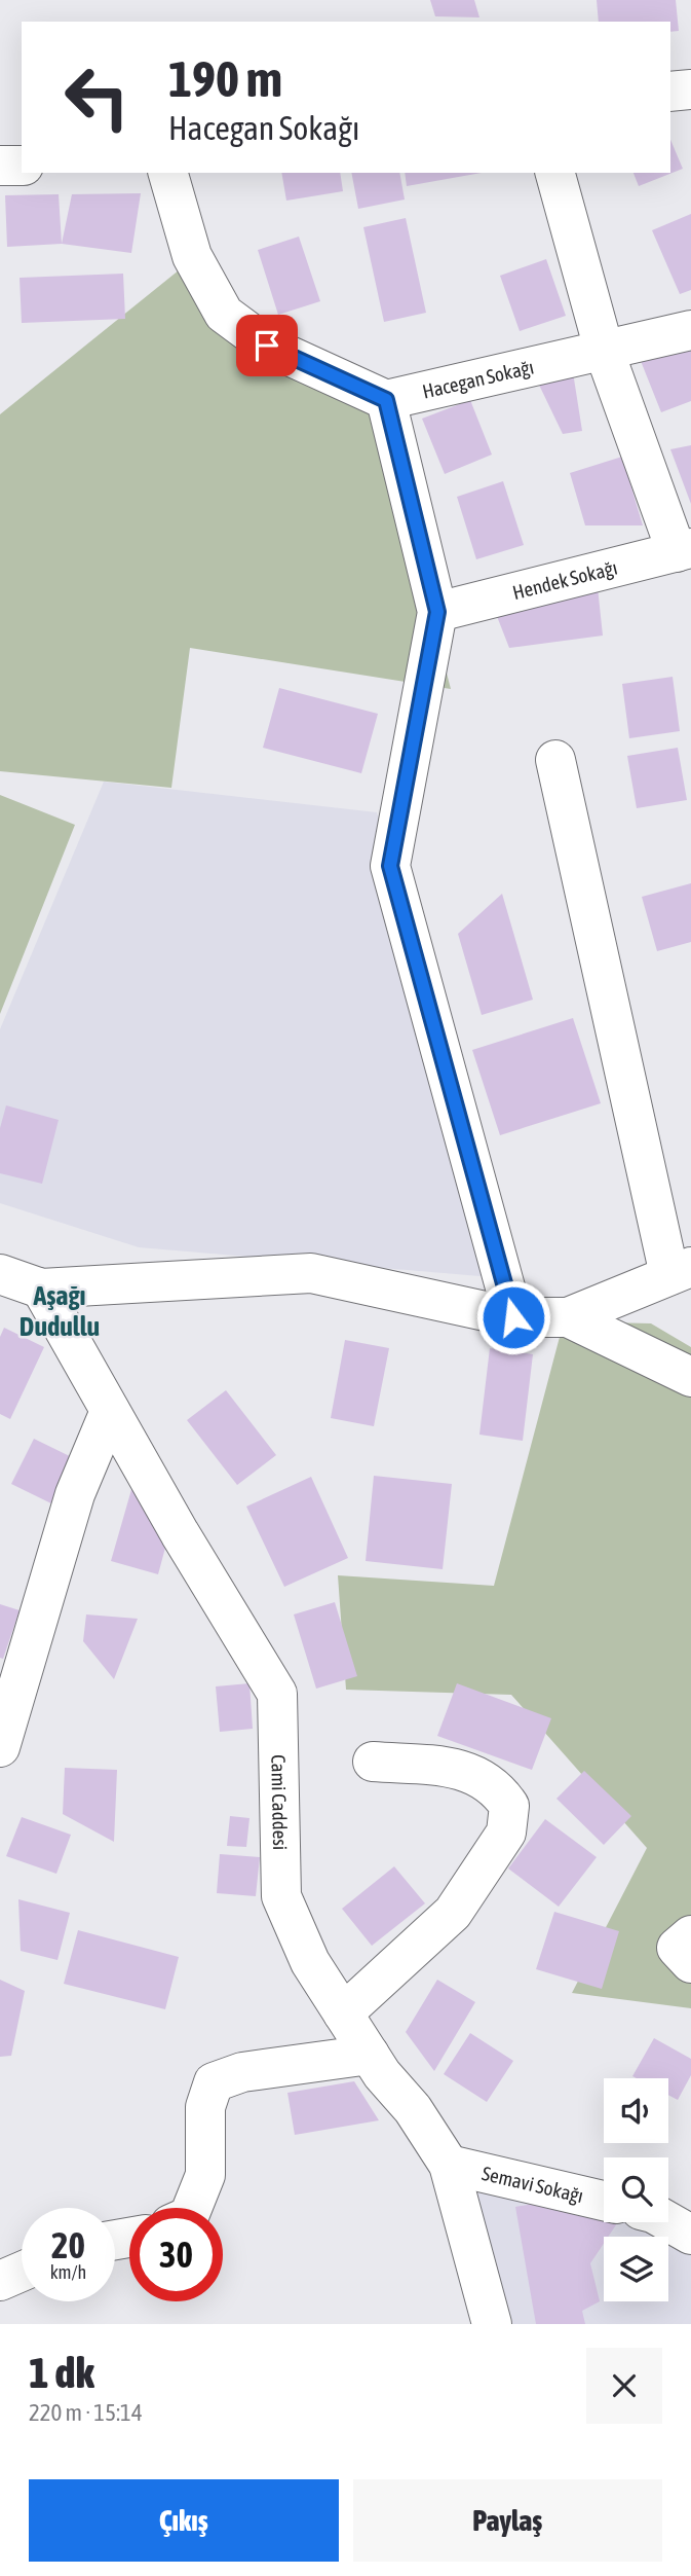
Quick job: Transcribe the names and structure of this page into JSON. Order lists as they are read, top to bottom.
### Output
{
  "streets": {
    "street": [
      "Hacegan Sokağı",
      "Hendek Sokağı",
      "Cami Caddesi",
      "Semavi Sokağı"
    ]
  },
  "crossings": [
    ["Cami Caddesi", "Semavi Sokağı"]
  ],
  "districts": ["Aşağı Dudullu"],
  "page": {
    "turn": ["190 m", "Hacegan Sokağı"],
    "speed": "20 km/h",
    "limit": "30",
    "heading": ["1 dk", "220 m · 15:14"],
    "buttons": ["Çıkış", "Paylaş"]
  }
}
